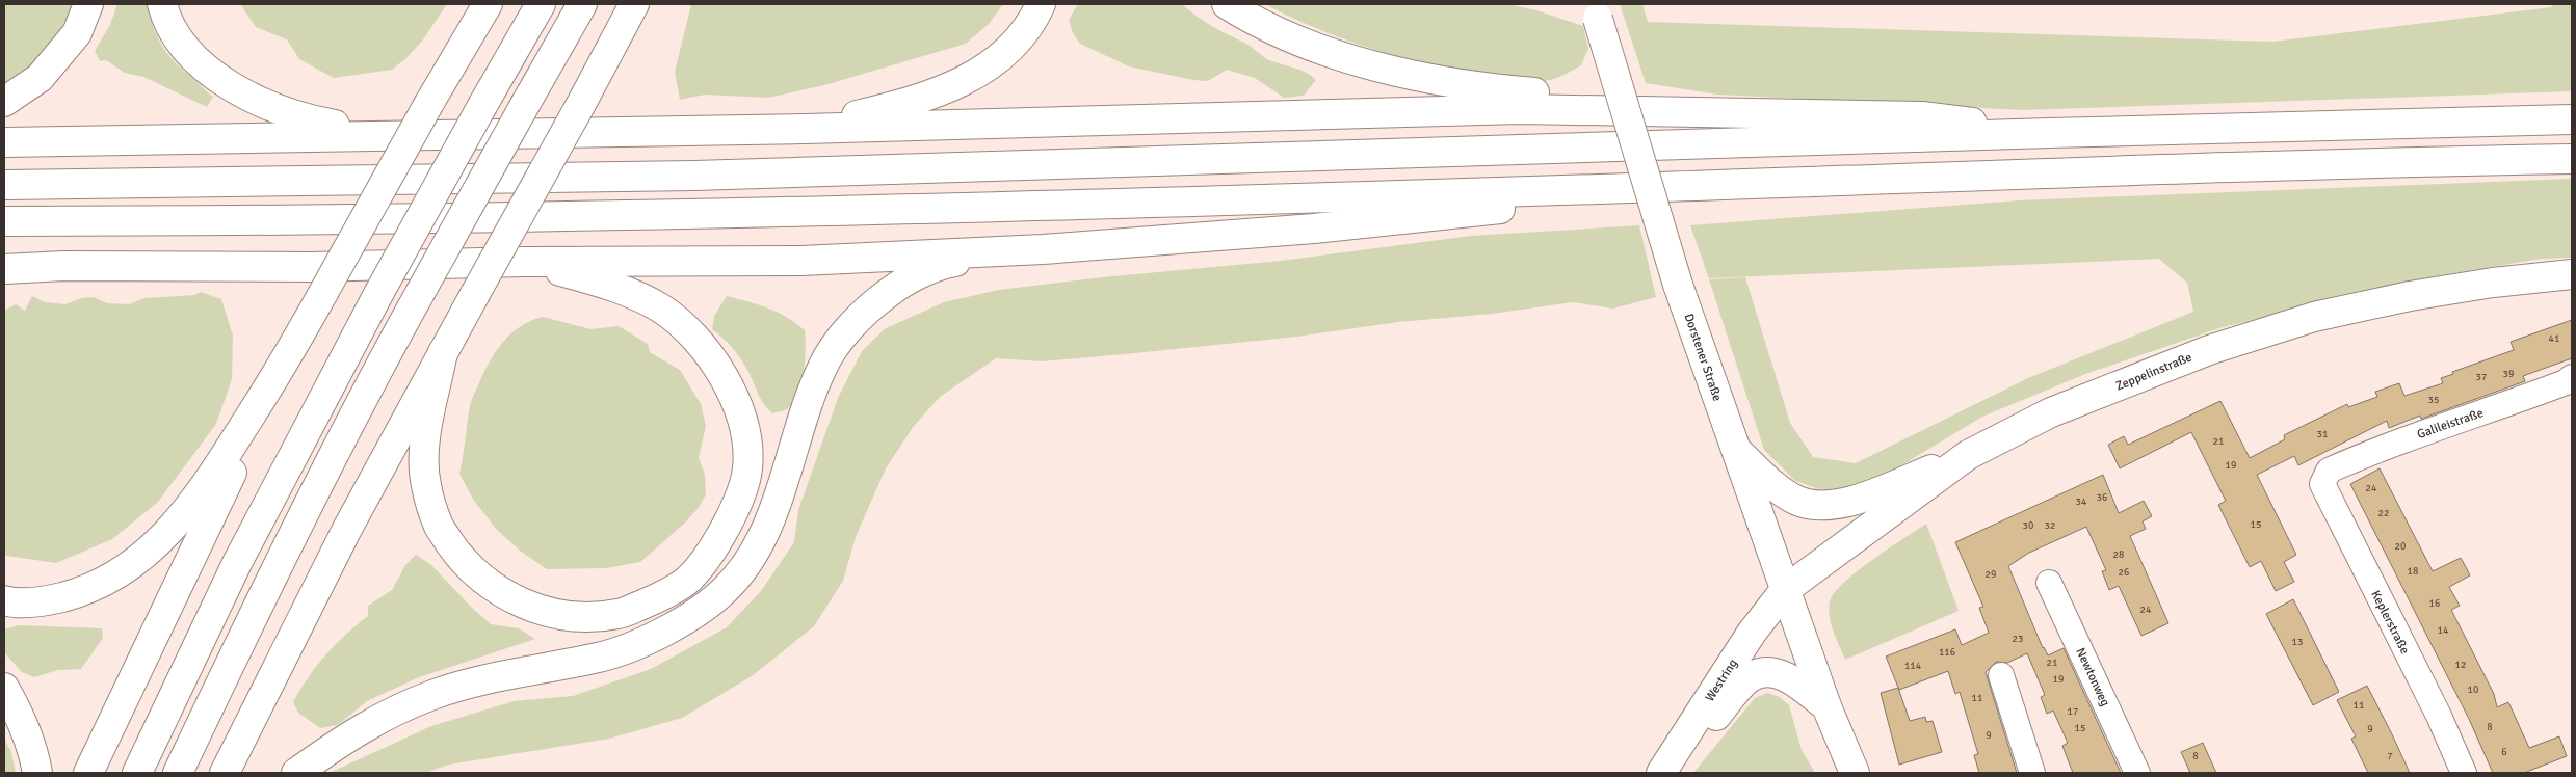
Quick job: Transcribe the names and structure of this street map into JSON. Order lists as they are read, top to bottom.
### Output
{
  "streets": {
    "main road": ["Dorstener Straße", "Zeppelinstraße", "Westring"],
    "street": ["Galileistraße", "Keplerstraße", "Newtonweg"]
  },
  "crossings": [
    ["Dorstener Straße", "Zeppelinstraße"],
    ["Dorstener Straße", "Westring"],
    ["Zeppelinstraße", "Westring"],
    ["Galileistraße", "Keplerstraße"]
  ],
  "house_numbers": [
    "41",
    "39",
    "37",
    "35",
    "31",
    "21",
    "19",
    "24",
    "36",
    "34",
    "22",
    "15",
    "30",
    "32",
    "20",
    "28",
    "18",
    "26",
    "29",
    "16",
    "24",
    "14",
    "23",
    "13",
    "116",
    "21",
    "12",
    "114",
    "19",
    "10",
    "11",
    "11",
    "17",
    "8",
    "15",
    "9",
    "9",
    "6",
    "8",
    "7"
  ]
}
